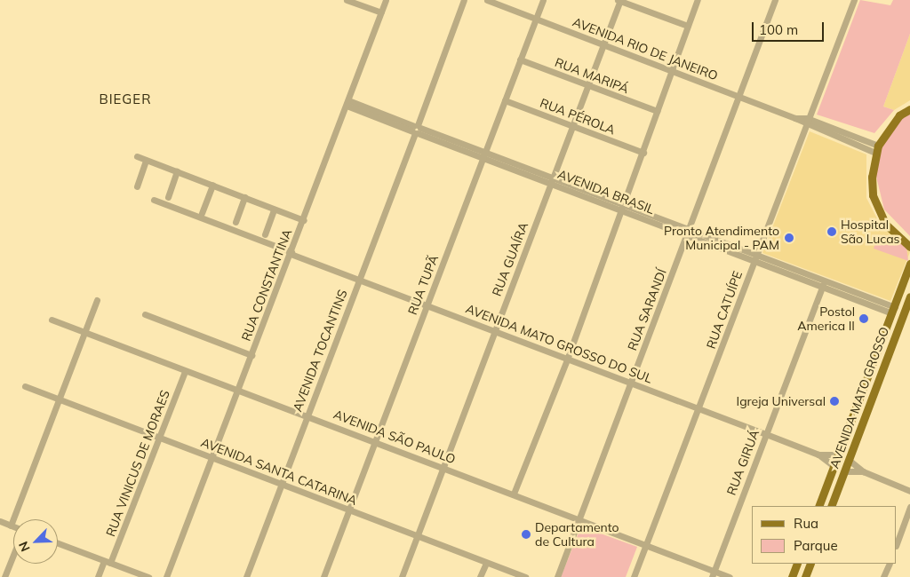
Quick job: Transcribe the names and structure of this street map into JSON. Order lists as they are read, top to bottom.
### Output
{
  "streets": {
    "main road": ["AVENIDA BRASIL", "AVENIDA MATO GROSSO"],
    "street": [
      "AVENIDA RIO DE JANEIRO",
      "RUA MARIPÁ",
      "RUA PÉROLA",
      "RUA GUAÍRA",
      "RUA CONSTANTINA",
      "RUA TUPÃ",
      "RUA SARANDÍ",
      "RUA CATUÍPE",
      "AVENIDA MATO GROSSO DO SUL",
      "AVENIDA TOCANTINS",
      "AVENIDA SÃO PAULO",
      "RUA GIRUÁ",
      "RUA VINICUS DE MORAES",
      "AVENIDA SANTA CATARINA"
    ]
  },
  "crossings": [
    ["AVENIDA RIO DE JANEIRO", "RUA GUAÍRA"],
    ["AVENIDA RIO DE JANEIRO", "RUA TUPÃ"],
    ["AVENIDA RIO DE JANEIRO", "RUA SARANDÍ"],
    ["AVENIDA RIO DE JANEIRO", "RUA CATUÍPE"],
    ["RUA MARIPÁ", "RUA GUAÍRA"],
    ["RUA MARIPÁ", "RUA TUPÃ"],
    ["RUA PÉROLA", "RUA GUAÍRA"],
    ["RUA PÉROLA", "RUA TUPÃ"],
    ["AVENIDA BRASIL", "RUA GUAÍRA"],
    ["AVENIDA BRASIL", "RUA CONSTANTINA"],
    ["AVENIDA BRASIL", "RUA TUPÃ"],
    ["AVENIDA BRASIL", "RUA SARANDÍ"],
    ["AVENIDA BRASIL", "RUA CATUÍPE"],
    ["AVENIDA BRASIL", "AVENIDA TOCANTINS"],
    ["AVENIDA BRASIL", "AVENIDA MATO GROSSO"],
    ["AVENIDA BRASIL", "RUA GIRUÁ"],
    ["RUA GUAÍRA", "AVENIDA MATO GROSSO DO SUL"],
    ["RUA GUAÍRA", "AVENIDA SÃO PAULO"],
    ["RUA GUAÍRA", "AVENIDA SANTA CATARINA"],
    ["RUA CONSTANTINA", "AVENIDA MATO GROSSO DO SUL"],
    ["RUA CONSTANTINA", "AVENIDA SÃO PAULO"],
    ["RUA CONSTANTINA", "AVENIDA SANTA CATARINA"],
    ["RUA TUPÃ", "AVENIDA MATO GROSSO DO SUL"],
    ["RUA TUPÃ", "AVENIDA SÃO PAULO"],
    ["RUA TUPÃ", "AVENIDA SANTA CATARINA"],
    ["RUA SARANDÍ", "AVENIDA MATO GROSSO DO SUL"],
    ["RUA SARANDÍ", "AVENIDA SÃO PAULO"],
    ["RUA CATUÍPE", "AVENIDA MATO GROSSO DO SUL"],
    ["RUA CATUÍPE", "AVENIDA SÃO PAULO"],
    ["AVENIDA MATO GROSSO DO SUL", "AVENIDA TOCANTINS"],
    ["AVENIDA MATO GROSSO DO SUL", "RUA GIRUÁ"],
    ["AVENIDA TOCANTINS", "AVENIDA SÃO PAULO"],
    ["AVENIDA TOCANTINS", "AVENIDA SANTA CATARINA"],
    ["AVENIDA SÃO PAULO", "RUA GIRUÁ"],
    ["AVENIDA SÃO PAULO", "RUA VINICUS DE MORAES"],
    ["RUA VINICUS DE MORAES", "AVENIDA SANTA CATARINA"]
  ],
  "districts": ["BIEGER"],
  "places": [
    "Hospital São Lucas",
    "Pronto Atendimento Municipal - PAM",
    "Postol America II",
    "Igreja Universal",
    "Departamento de Cultura"
  ],
  "legend": ["Rua", "Parque"],
  "scale_bar": "100 m",
  "north": "bottom left"
}
